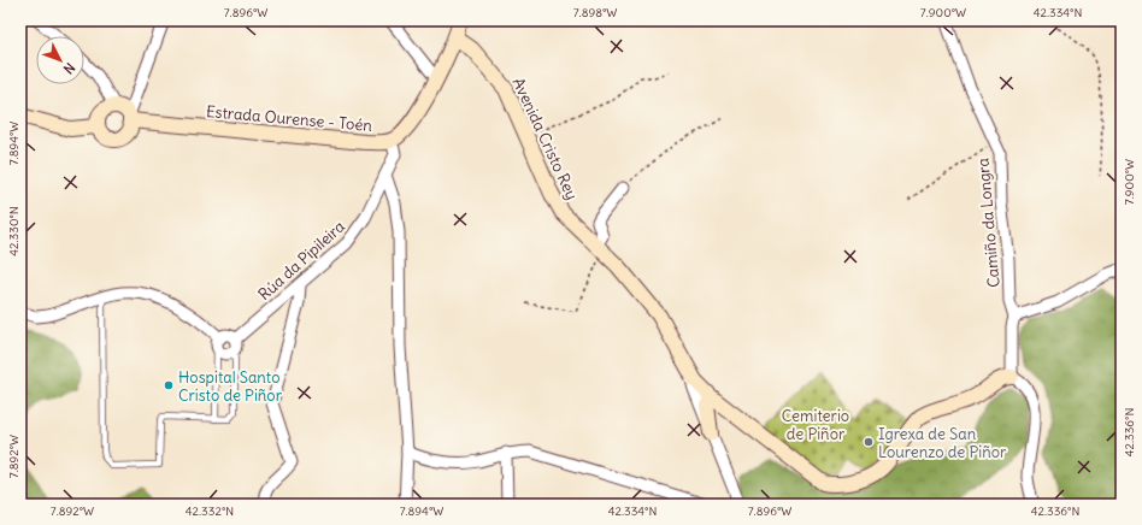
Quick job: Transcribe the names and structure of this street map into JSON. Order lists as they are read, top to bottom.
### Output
{
  "streets": {
    "street": [
      "Estrada Ourense - Toén",
      "Avenida Cristo Rey",
      "Camiño da Longra",
      "Rúa da Pipileira"
    ]
  },
  "crossings": [
    ["Estrada Ourense - Toén", "Avenida Cristo Rey"],
    ["Estrada Ourense - Toén", "Rúa da Pipileira"],
    ["Avenida Cristo Rey", "Camiño da Longra"]
  ],
  "parks": ["Cemiterio de Piñor"],
  "places": ["Hospital Santo Cristo de Piñor", "Igrexa de San Lourenzo de Piñor"],
  "north": "bottom right",
  "coordinates": [
    "7.896°W",
    "7.898°W",
    "7.900°W",
    "42.334°N",
    "7.894°W",
    "42.330°N",
    "42.336°N",
    "7.892°W",
    "42.332°N"
  ]
}
